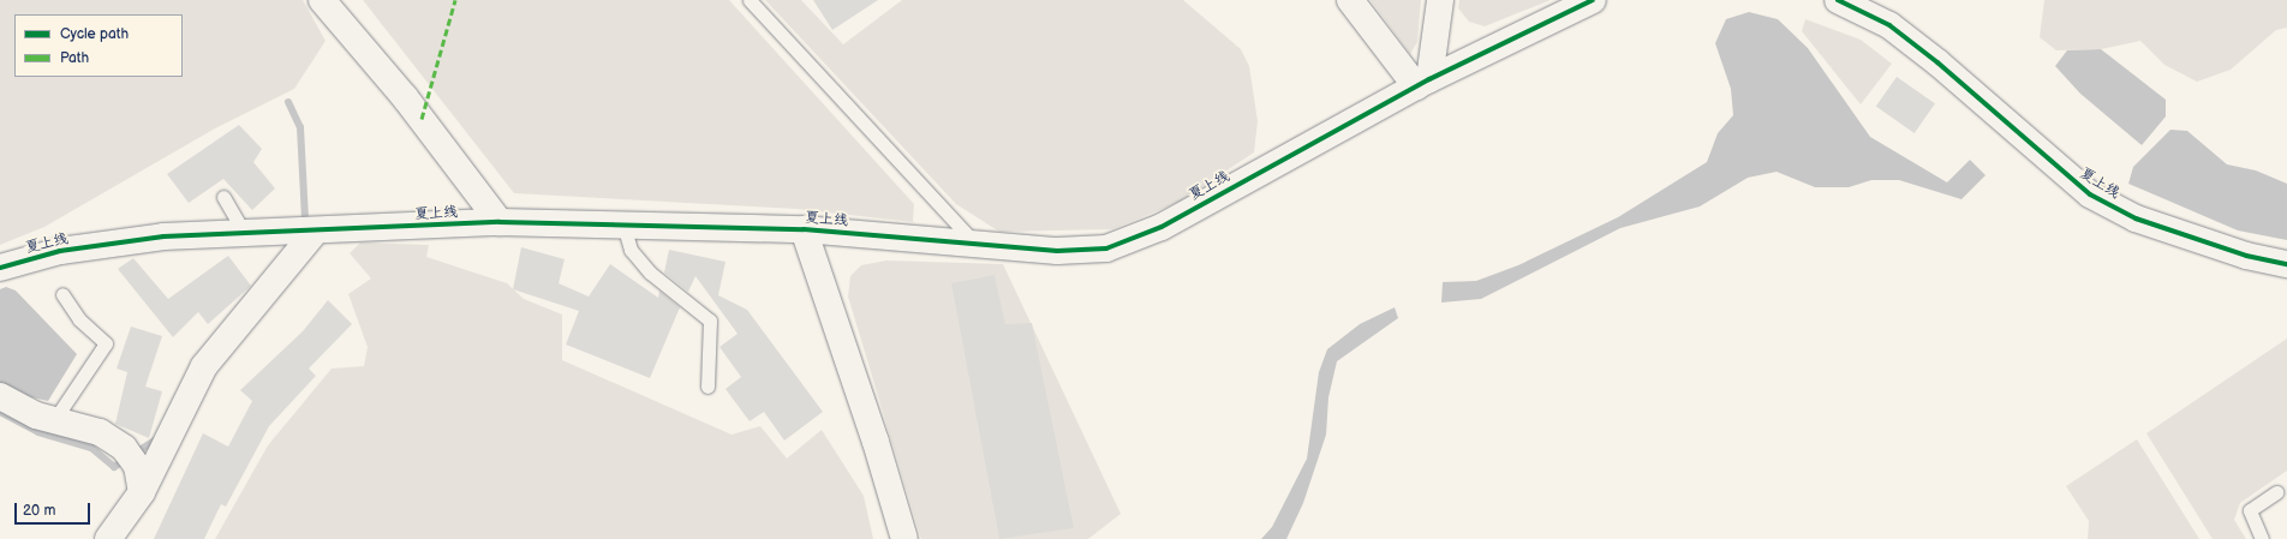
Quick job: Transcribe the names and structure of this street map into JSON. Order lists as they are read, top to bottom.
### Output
{
  "streets": {
    "street": ["夏上线"]
  },
  "legend": ["Cycle path", "Path"],
  "scale_bar": "20 m"
}
